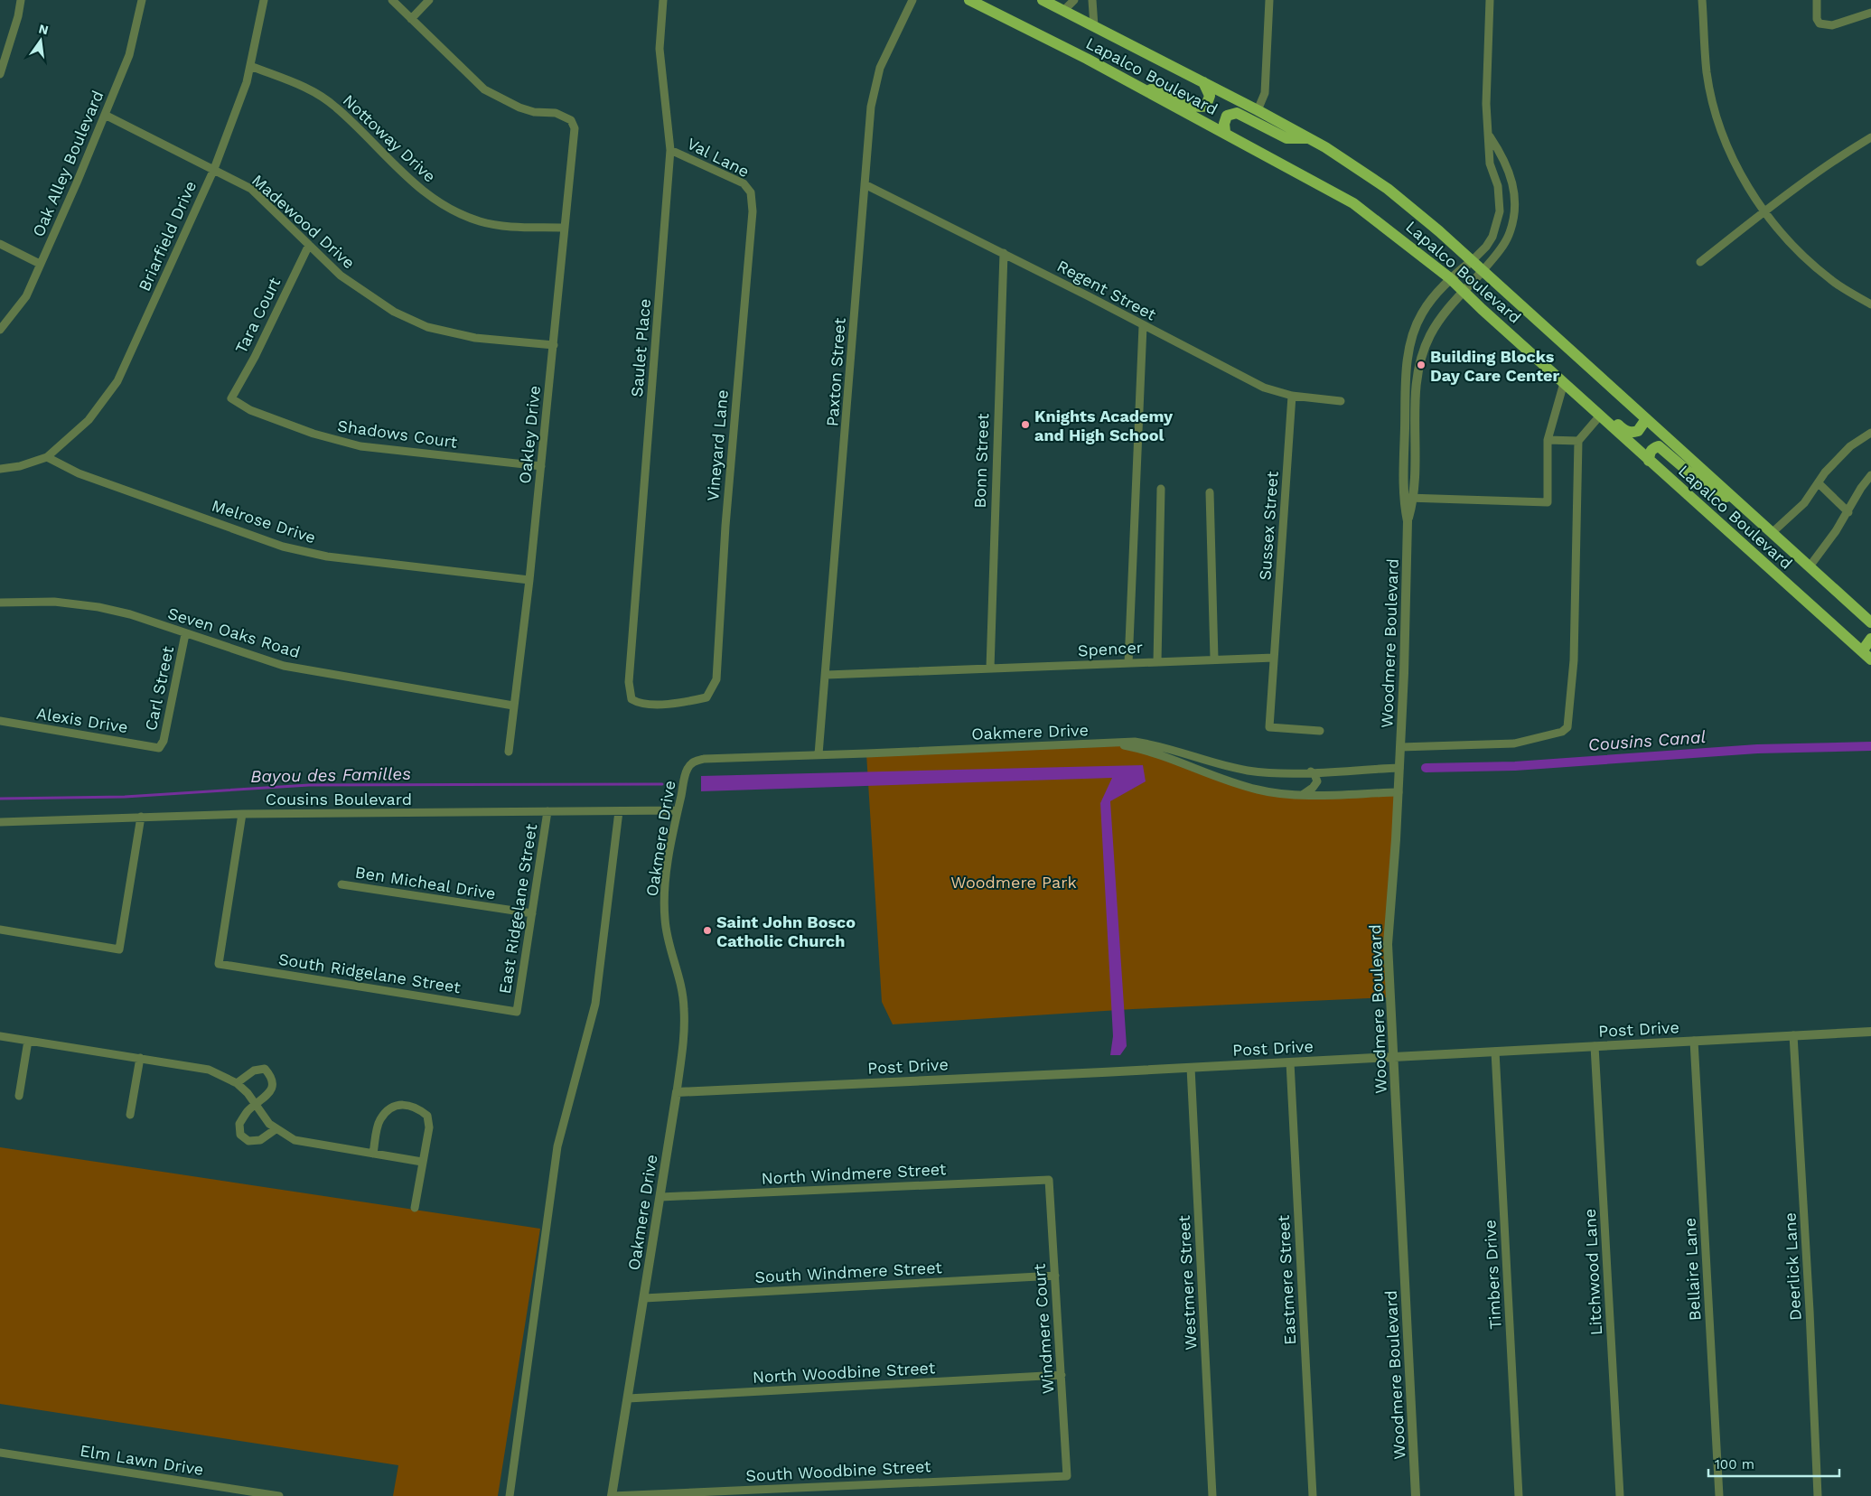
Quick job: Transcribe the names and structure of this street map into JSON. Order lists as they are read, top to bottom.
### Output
{
  "streets": {
    "main road": ["Lapalco Boulevard"],
    "street": [
      "Nottoway Drive",
      "Val Lane",
      "Oak Alley Boulevard",
      "Madewood Drive",
      "Briarfield Drive",
      "Regent Street",
      "Tara Court",
      "Saulet Place",
      "Paxton Street",
      "Shadows Court",
      "Oakley Drive",
      "Vineyard Lane",
      "Bonn Street",
      "Melrose Drive",
      "Sussex Street",
      "Seven Oaks Road",
      "Woodmere Boulevard",
      "Spencer",
      "Carl Street",
      "Alexis Drive",
      "Oakmere Drive",
      "Cousins Boulevard",
      "Ben Micheal Drive",
      "East Ridgelane Street",
      "South Ridgelane Street",
      "Post Drive",
      "North Windmere Street",
      "Deerlick Lane",
      "Bellaire Lane",
      "South Windmere Street",
      "Litchwood Lane",
      "Timbers Drive",
      "Eastmere Street",
      "Westmere Street",
      "Windmere Court",
      "North Woodbine Street",
      "Elm Lawn Drive",
      "South Woodbine Street"
    ]
  },
  "crossings": [
    ["Lapalco Boulevard", "Woodmere Boulevard"],
    ["Nottoway Drive", "Briarfield Drive"],
    ["Nottoway Drive", "Oakley Drive"],
    ["Val Lane", "Saulet Place"],
    ["Val Lane", "Vineyard Lane"],
    ["Oak Alley Boulevard", "Madewood Drive"],
    ["Madewood Drive", "Briarfield Drive"],
    ["Madewood Drive", "Tara Court"],
    ["Madewood Drive", "Oakley Drive"],
    ["Briarfield Drive", "Melrose Drive"],
    ["Regent Street", "Paxton Street"],
    ["Regent Street", "Bonn Street"],
    ["Regent Street", "Sussex Street"],
    ["Tara Court", "Shadows Court"],
    ["Saulet Place", "Vineyard Lane"],
    ["Paxton Street", "Spencer"],
    ["Paxton Street", "Oakmere Drive"],
    ["Shadows Court", "Oakley Drive"],
    ["Oakley Drive", "Melrose Drive"],
    ["Oakley Drive", "Seven Oaks Road"],
    ["Bonn Street", "Spencer"],
    ["Sussex Street", "Spencer"],
    ["Seven Oaks Road", "Carl Street"],
    ["Woodmere Boulevard", "Oakmere Drive"],
    ["Woodmere Boulevard", "Post Drive"],
    ["Carl Street", "Alexis Drive"],
    ["Oakmere Drive", "Cousins Boulevard"],
    ["Oakmere Drive", "Post Drive"],
    ["Oakmere Drive", "North Windmere Street"],
    ["Oakmere Drive", "South Windmere Street"],
    ["Oakmere Drive", "North Woodbine Street"],
    ["Oakmere Drive", "South Woodbine Street"],
    ["Cousins Boulevard", "East Ridgelane Street"],
    ["Cousins Boulevard", "South Ridgelane Street"],
    ["Ben Micheal Drive", "East Ridgelane Street"],
    ["East Ridgelane Street", "South Ridgelane Street"],
    ["Post Drive", "Deerlick Lane"],
    ["Post Drive", "Bellaire Lane"],
    ["Post Drive", "Litchwood Lane"],
    ["Post Drive", "Timbers Drive"],
    ["Post Drive", "Eastmere Street"],
    ["Post Drive", "Westmere Street"],
    ["North Windmere Street", "Windmere Court"],
    ["South Windmere Street", "Windmere Court"],
    ["Windmere Court", "North Woodbine Street"],
    ["Windmere Court", "South Woodbine Street"]
  ],
  "water": ["Cousins Canal", "Bayou des Familles"],
  "parks": ["Woodmere Park"],
  "places": ["Building Blocks Day Care Center", "Knights Academy and High School", "Saint John Bosco Catholic Church"],
  "scale_bar": "100 m",
  "north": "top"
}
